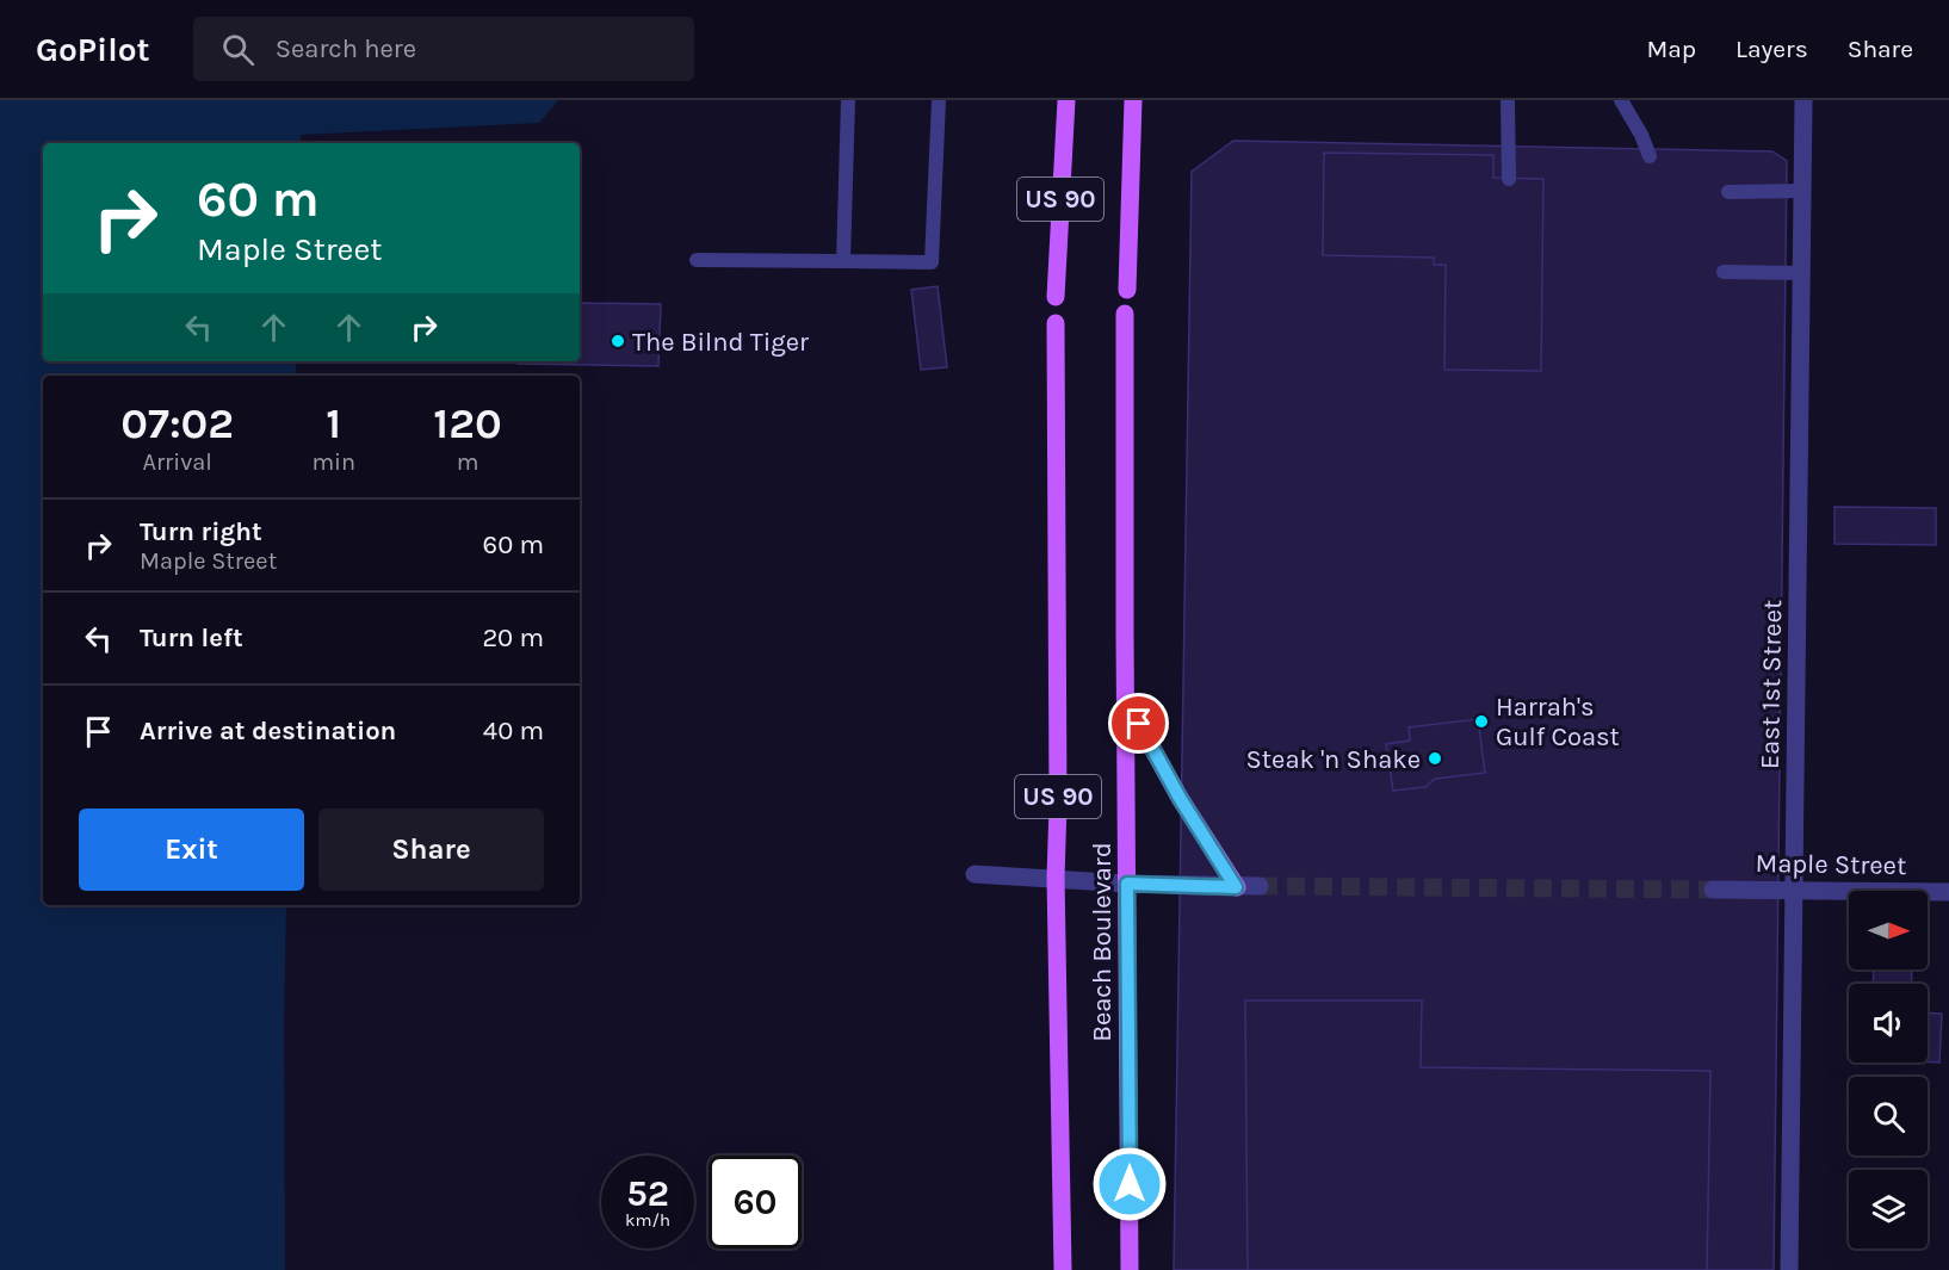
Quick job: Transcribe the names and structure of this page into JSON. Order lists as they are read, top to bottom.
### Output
{
  "streets": {
    "main road": ["US 90", "Beach Boulevard"],
    "street": ["East 1st Street", "Maple Street"]
  },
  "crossings": [
    ["East 1st Street", "Maple Street"]
  ],
  "places": ["The Bilnd Tiger", "Harrah's Gulf Coast", "Steak 'n Shake"],
  "north": "right",
  "page": {
    "header": "GoPilot",
    "search": "Search here",
    "nav": ["Map", "Layers", "Share"],
    "turn": ["60 m", "Maple Street"],
    "eta": [
      "07:02",
      "Arrival",
      "1",
      "min",
      "120",
      "m"
    ],
    "list": [
      {
        "name": "Turn right",
        "note": "Maple Street",
        "value": "60 m"
      },
      {
        "name": "Turn left",
        "value": "20 m"
      },
      {
        "name": "Arrive at destination",
        "value": "40 m"
      }
    ],
    "buttons": ["Exit", "Share"],
    "speed": "52 km/h",
    "limit": "60"
  }
}
